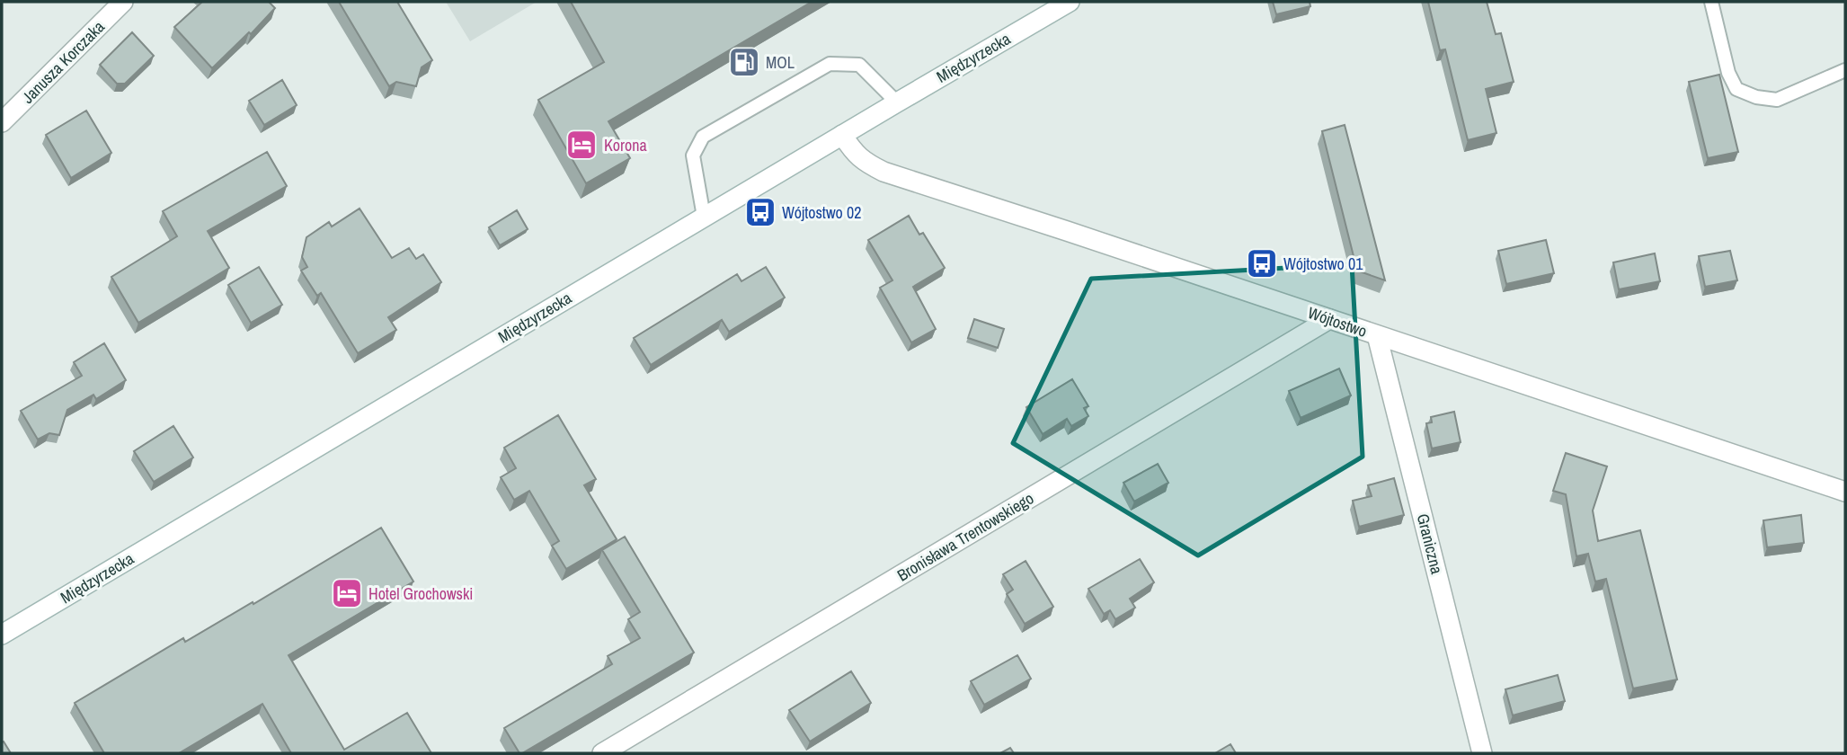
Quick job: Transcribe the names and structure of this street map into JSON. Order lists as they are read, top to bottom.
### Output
{
  "streets": {
    "street": [
      "Międzyrzecka",
      "Janusza Korczaka",
      "Wójtostwo",
      "Bronisława Trentowskiego",
      "Graniczna"
    ]
  },
  "crossings": [
    ["Międzyrzecka", "Wójtostwo"],
    ["Wójtostwo", "Bronisława Trentowskiego"],
    ["Wójtostwo", "Graniczna"]
  ],
  "places": {
    "fuel station": ["MOL"],
    "hotel": ["Korona", "Hotel Grochowski"],
    "bus stop": ["Wójtostwo 02", "Wójtostwo 01"]
  }
}
